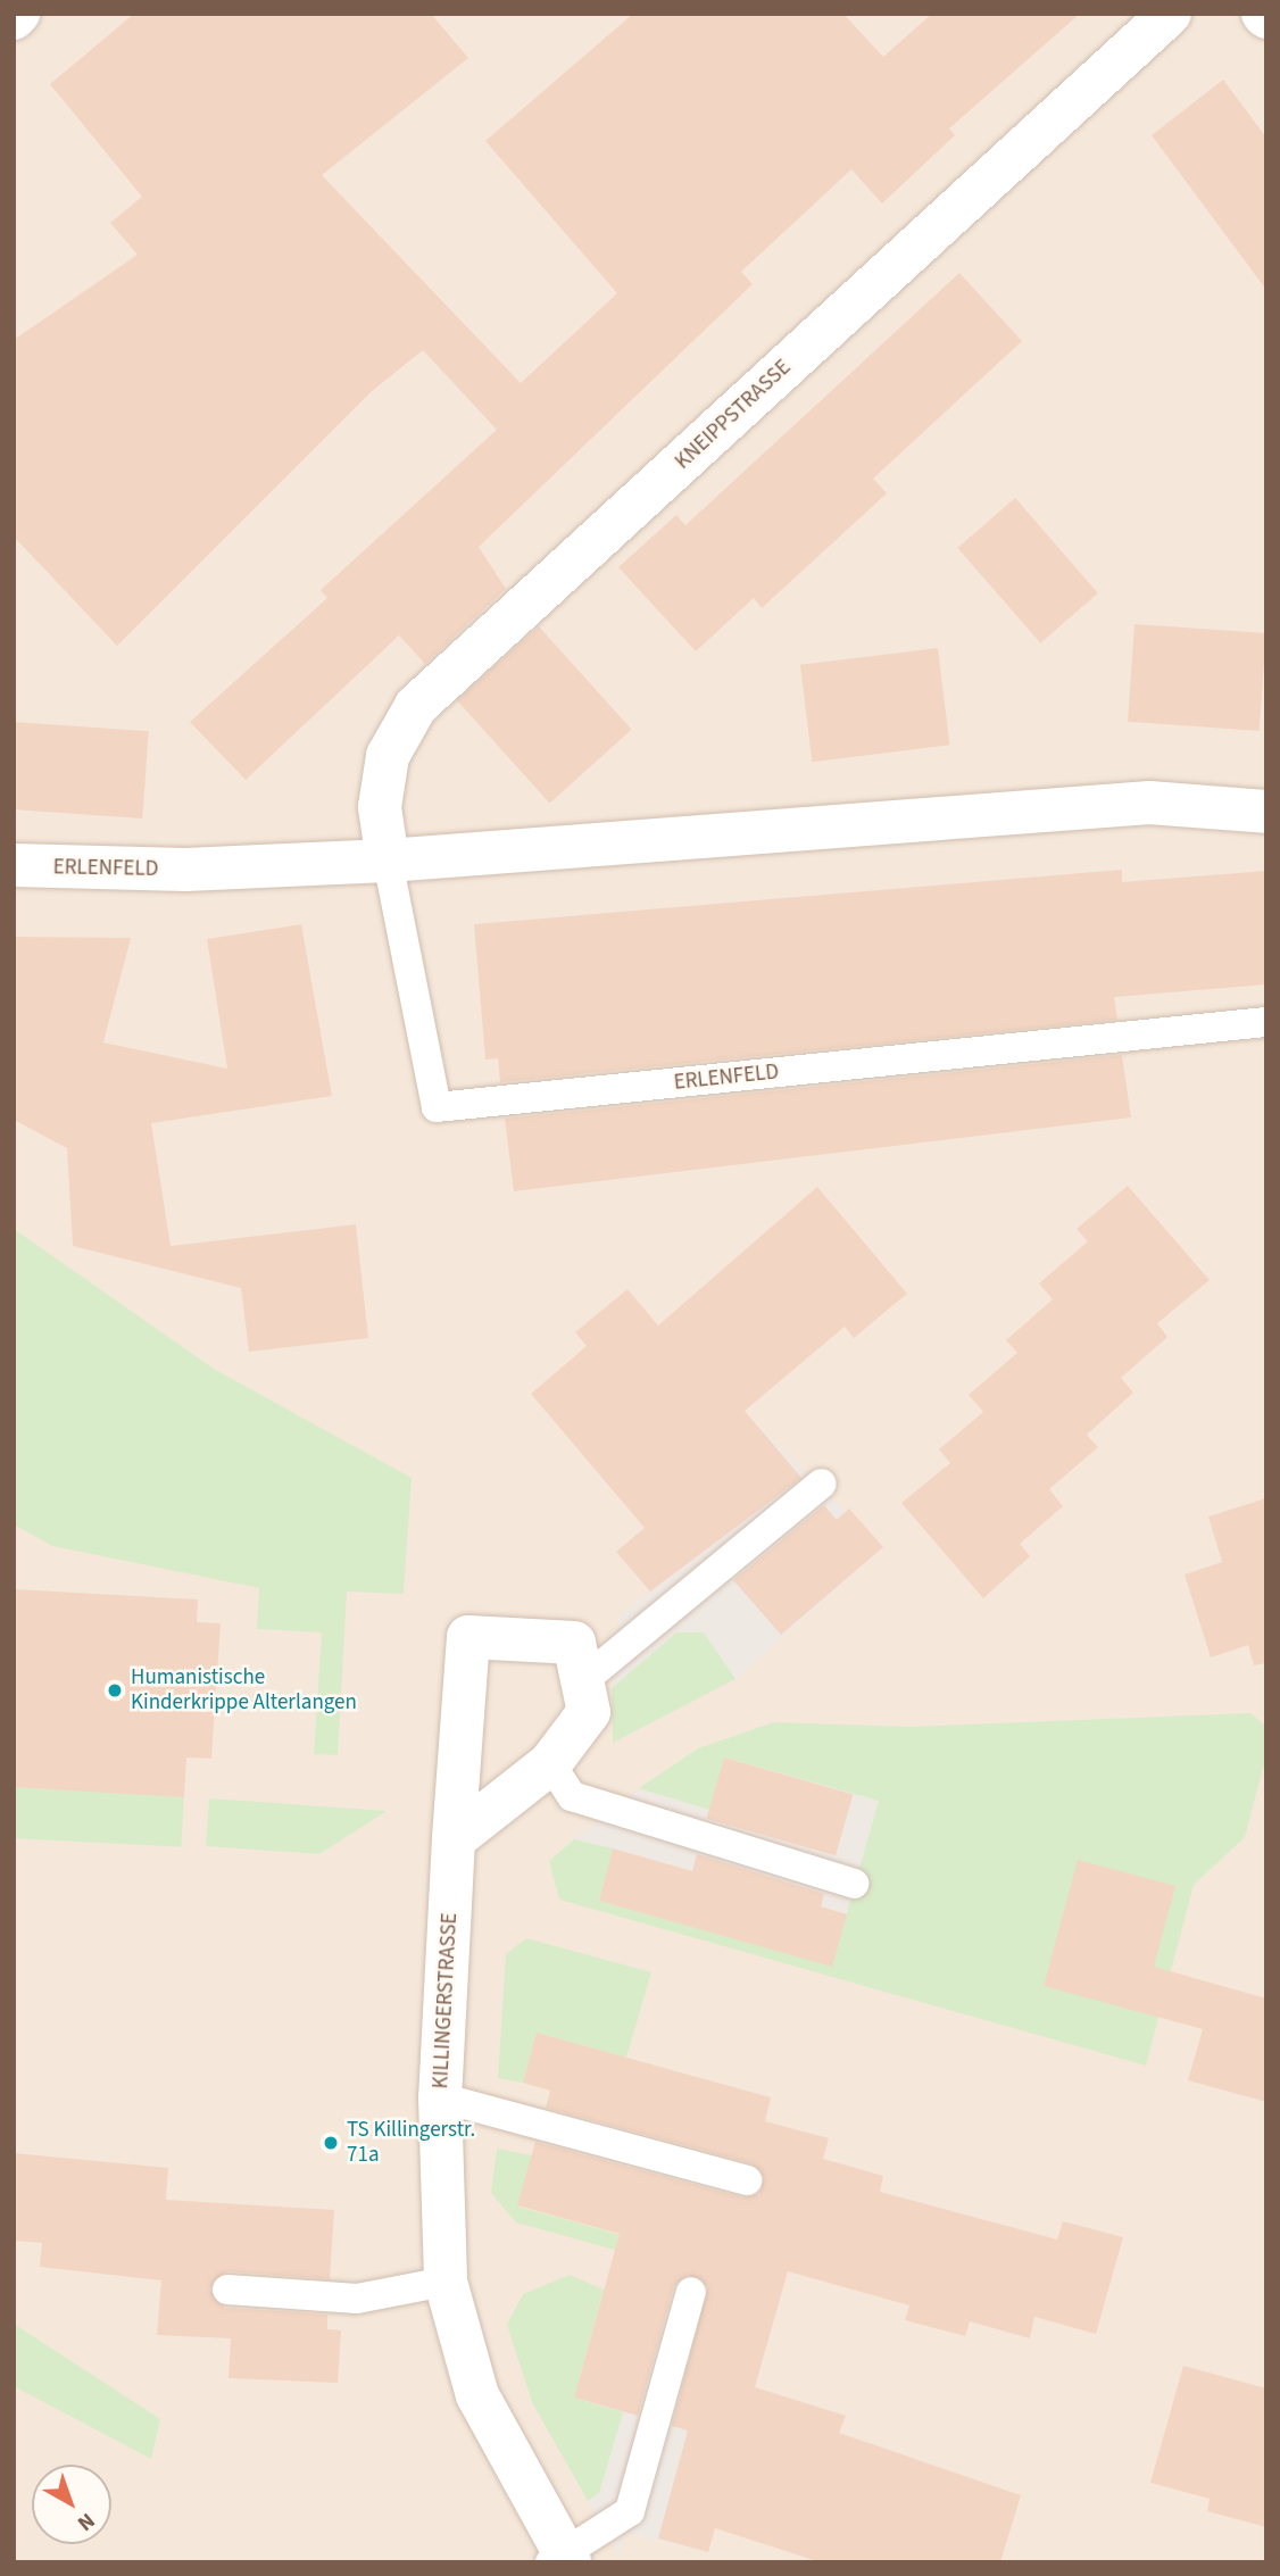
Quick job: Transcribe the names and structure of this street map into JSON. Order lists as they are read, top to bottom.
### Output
{
  "streets": {
    "street": ["KNEIPPSTRASSE", "ERLENFELD", "KILLINGERSTRASSE"]
  },
  "crossings": [
    ["KNEIPPSTRASSE", "ERLENFELD"]
  ],
  "places": ["Humanistische Kinderkrippe Alterlangen", "TS Killingerstr. 71a"],
  "north": "bottom right"
}
